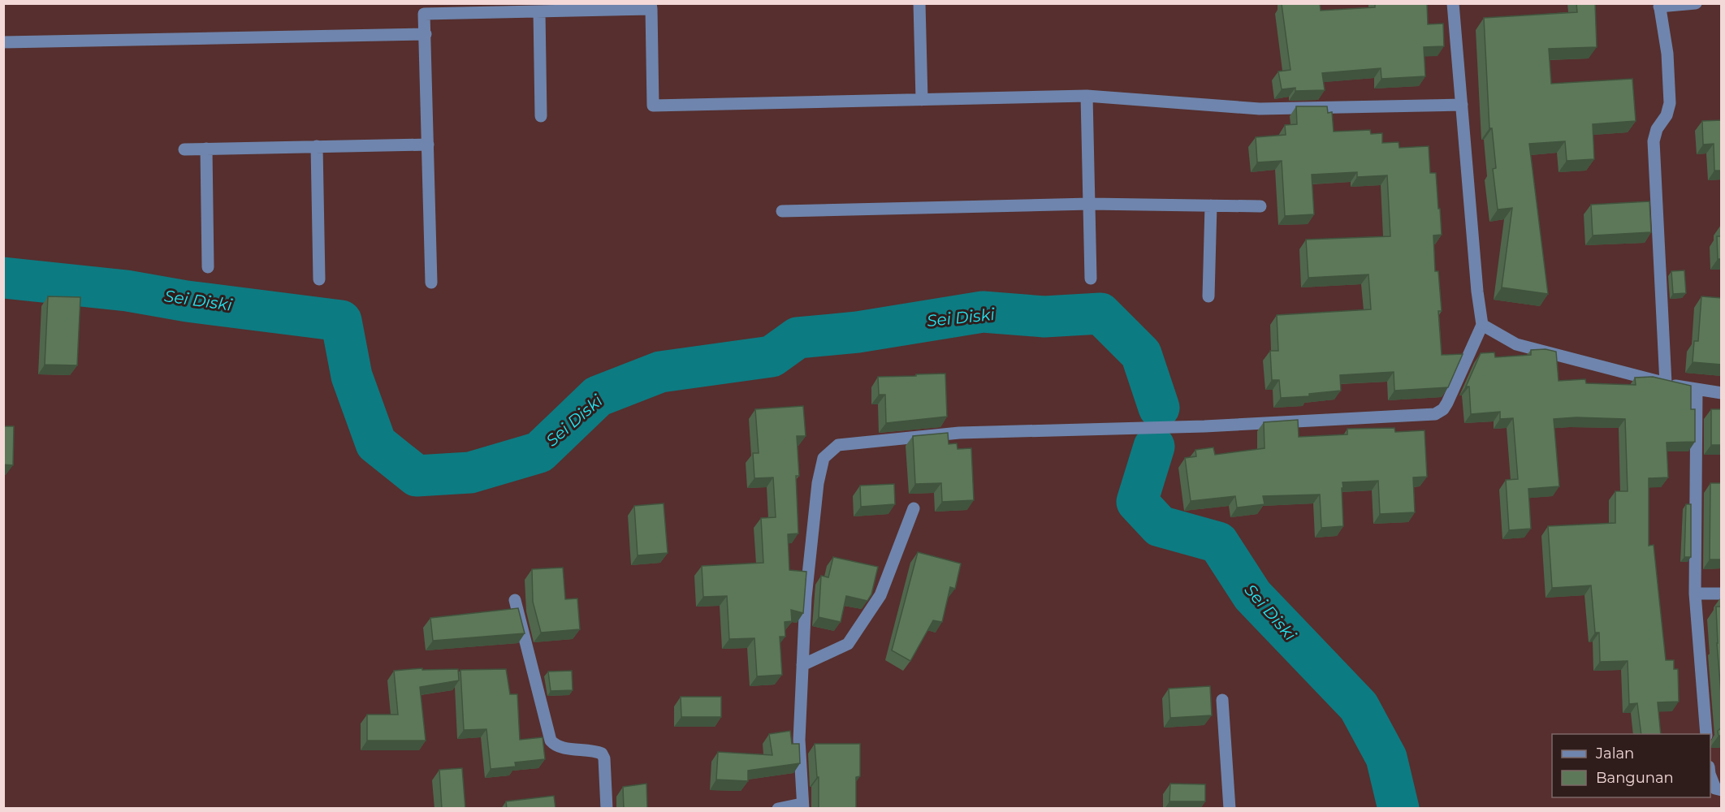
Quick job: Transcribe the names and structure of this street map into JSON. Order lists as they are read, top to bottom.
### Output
{
  "water": ["Sei Diski"],
  "legend": ["Jalan", "Bangunan"]
}
